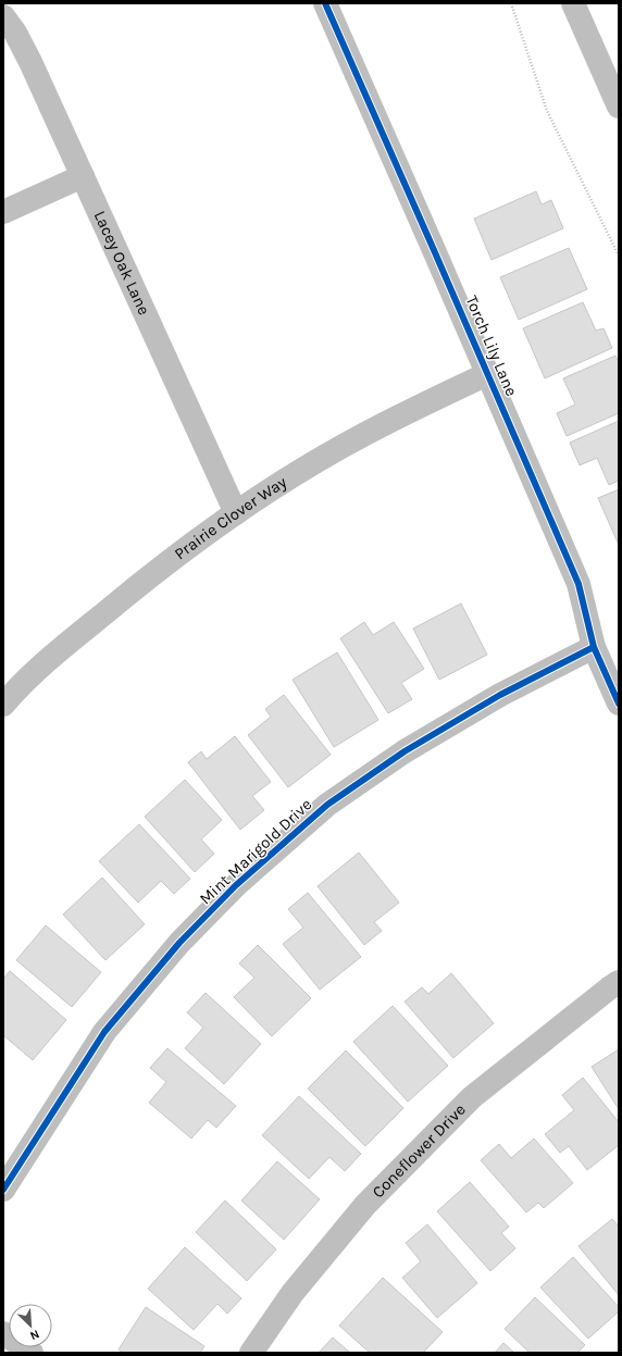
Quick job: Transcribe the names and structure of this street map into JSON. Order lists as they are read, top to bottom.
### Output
{
  "streets": {
    "street": [
      "Lacey Oak Lane",
      "Torch Lily Lane",
      "Prairie Clover Way",
      "Mint Marigold Drive",
      "Coneflower Drive"
    ]
  },
  "crossings": [
    ["Lacey Oak Lane", "Prairie Clover Way"],
    ["Torch Lily Lane", "Prairie Clover Way"],
    ["Torch Lily Lane", "Mint Marigold Drive"]
  ],
  "north": "bottom right"
}
